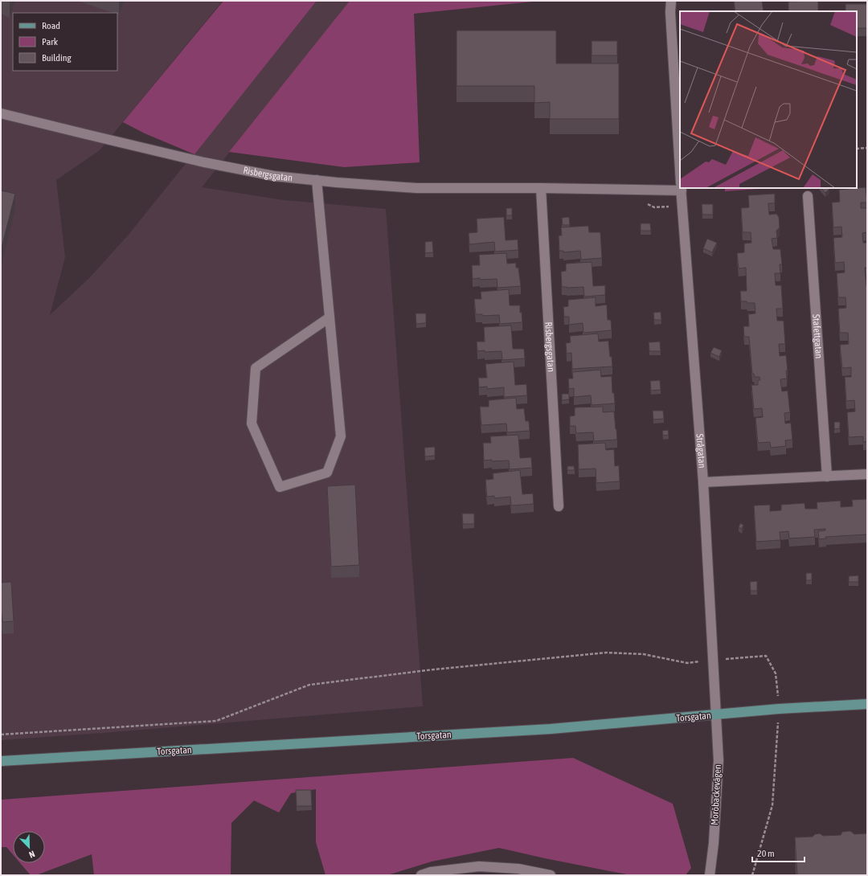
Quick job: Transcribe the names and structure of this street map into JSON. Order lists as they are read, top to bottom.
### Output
{
  "streets": {
    "main road": ["Torsgatan"],
    "street": [
      "Risbergsgatan",
      "Stafettgatan",
      "Strågatan",
      "Moröbackevägen"
    ]
  },
  "crossings": [
    ["Strågatan", "Torsgatan"],
    ["Strågatan", "Moröbackevägen"],
    ["Torsgatan", "Moröbackevägen"]
  ],
  "legend": ["Road", "Park", "Building"],
  "scale_bar": "20 m",
  "north": "bottom right"
}
